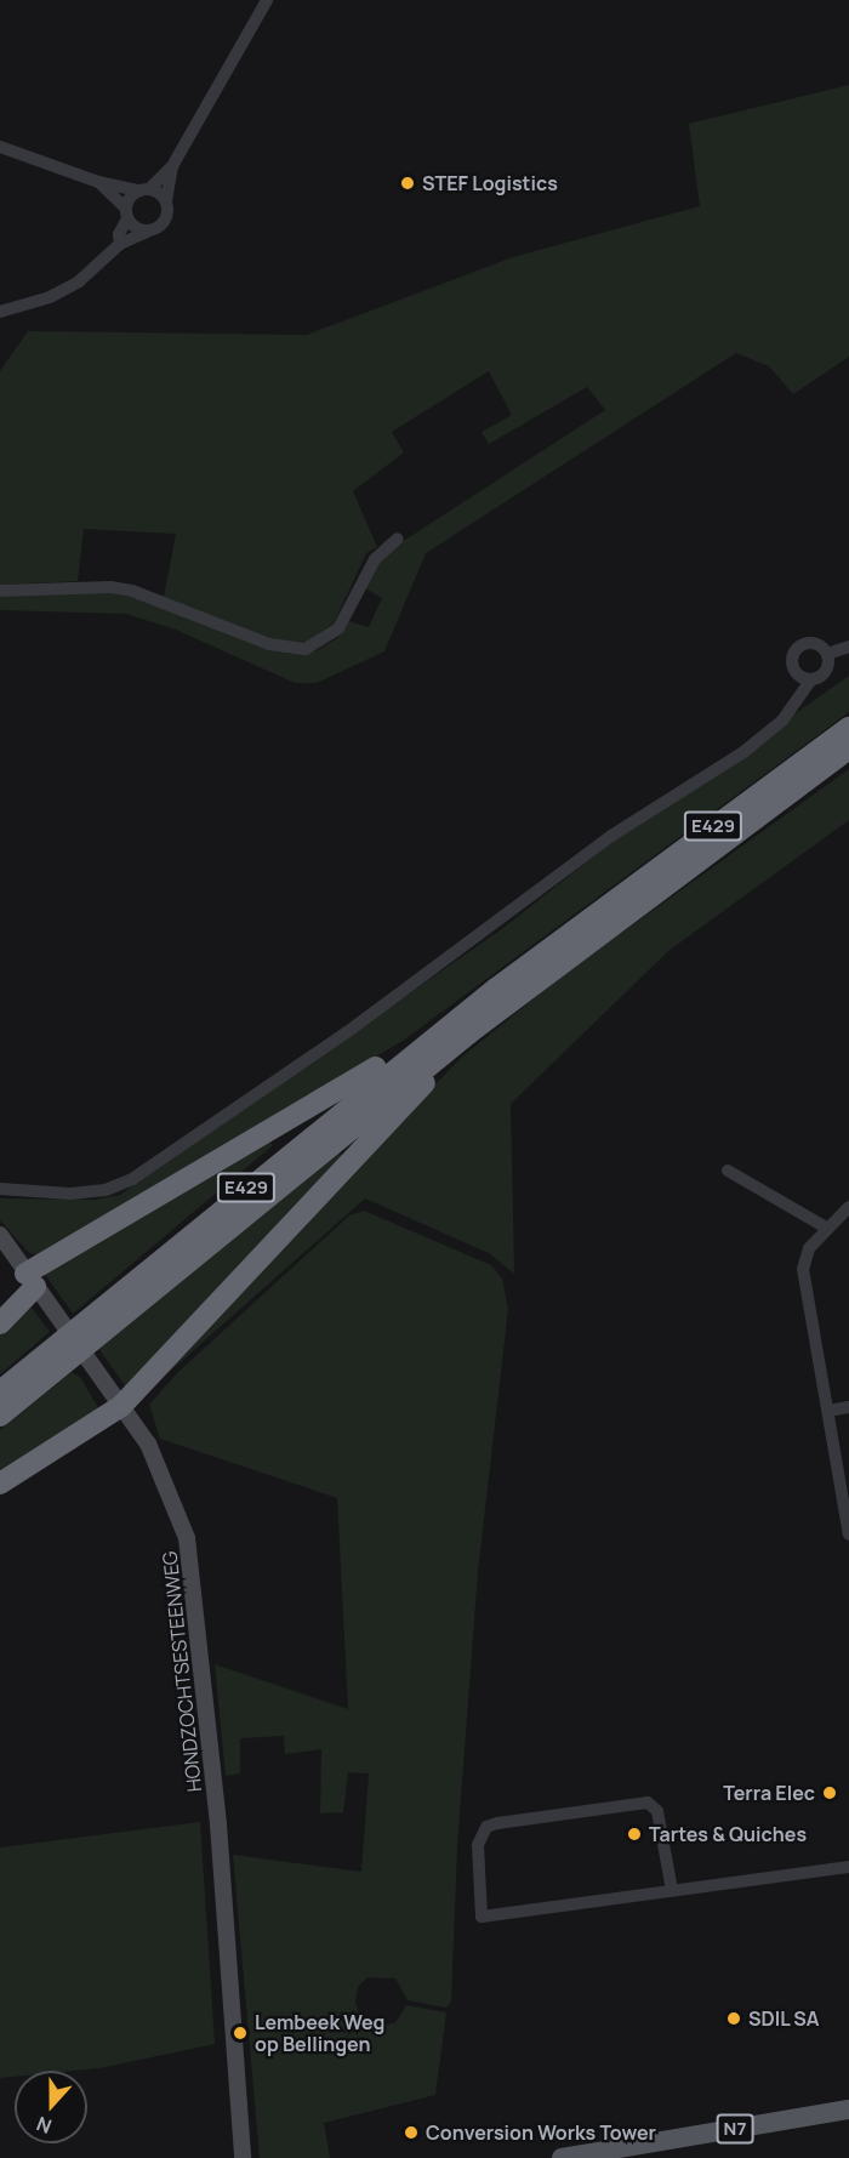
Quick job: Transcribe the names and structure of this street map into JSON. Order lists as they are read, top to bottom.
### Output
{
  "streets": {
    "highway": ["E429"],
    "main road": ["HONDZOCHTSESTEENWEG", "N7"]
  },
  "places": [
    "STEF Logistics",
    "Terra Elec",
    "Tartes & Quiches",
    "SDIL SA",
    "Lembeek Weg op Bellingen",
    "Conversion Works Tower"
  ],
  "north": "bottom"
}
